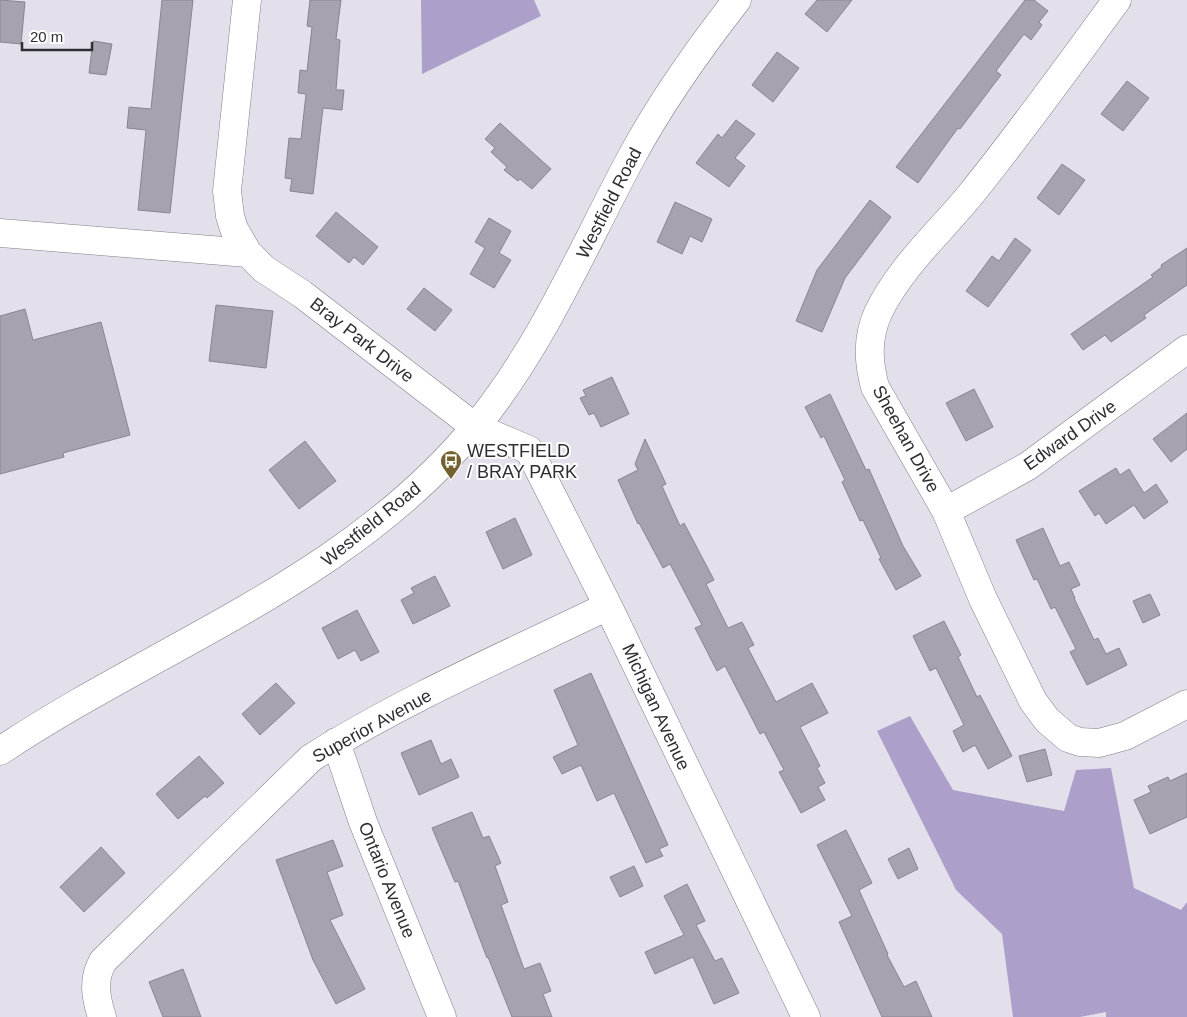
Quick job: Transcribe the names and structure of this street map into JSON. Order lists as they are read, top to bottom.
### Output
{
  "streets": {
    "street": [
      "Westfield Road",
      "Bray Park Drive",
      "Edward Drive",
      "Sheehan Drive",
      "Michigan Avenue",
      "Superior Avenue",
      "Ontario Avenue"
    ]
  },
  "crossings": [
    ["Westfield Road", "Bray Park Drive"],
    ["Westfield Road", "Michigan Avenue"],
    ["Bray Park Drive", "Michigan Avenue"],
    ["Edward Drive", "Sheehan Drive"],
    ["Michigan Avenue", "Superior Avenue"],
    ["Superior Avenue", "Ontario Avenue"]
  ],
  "places": {
    "bus stop": ["WESTFIELD / BRAY PARK"]
  },
  "scale_bar": "20 m"
}
